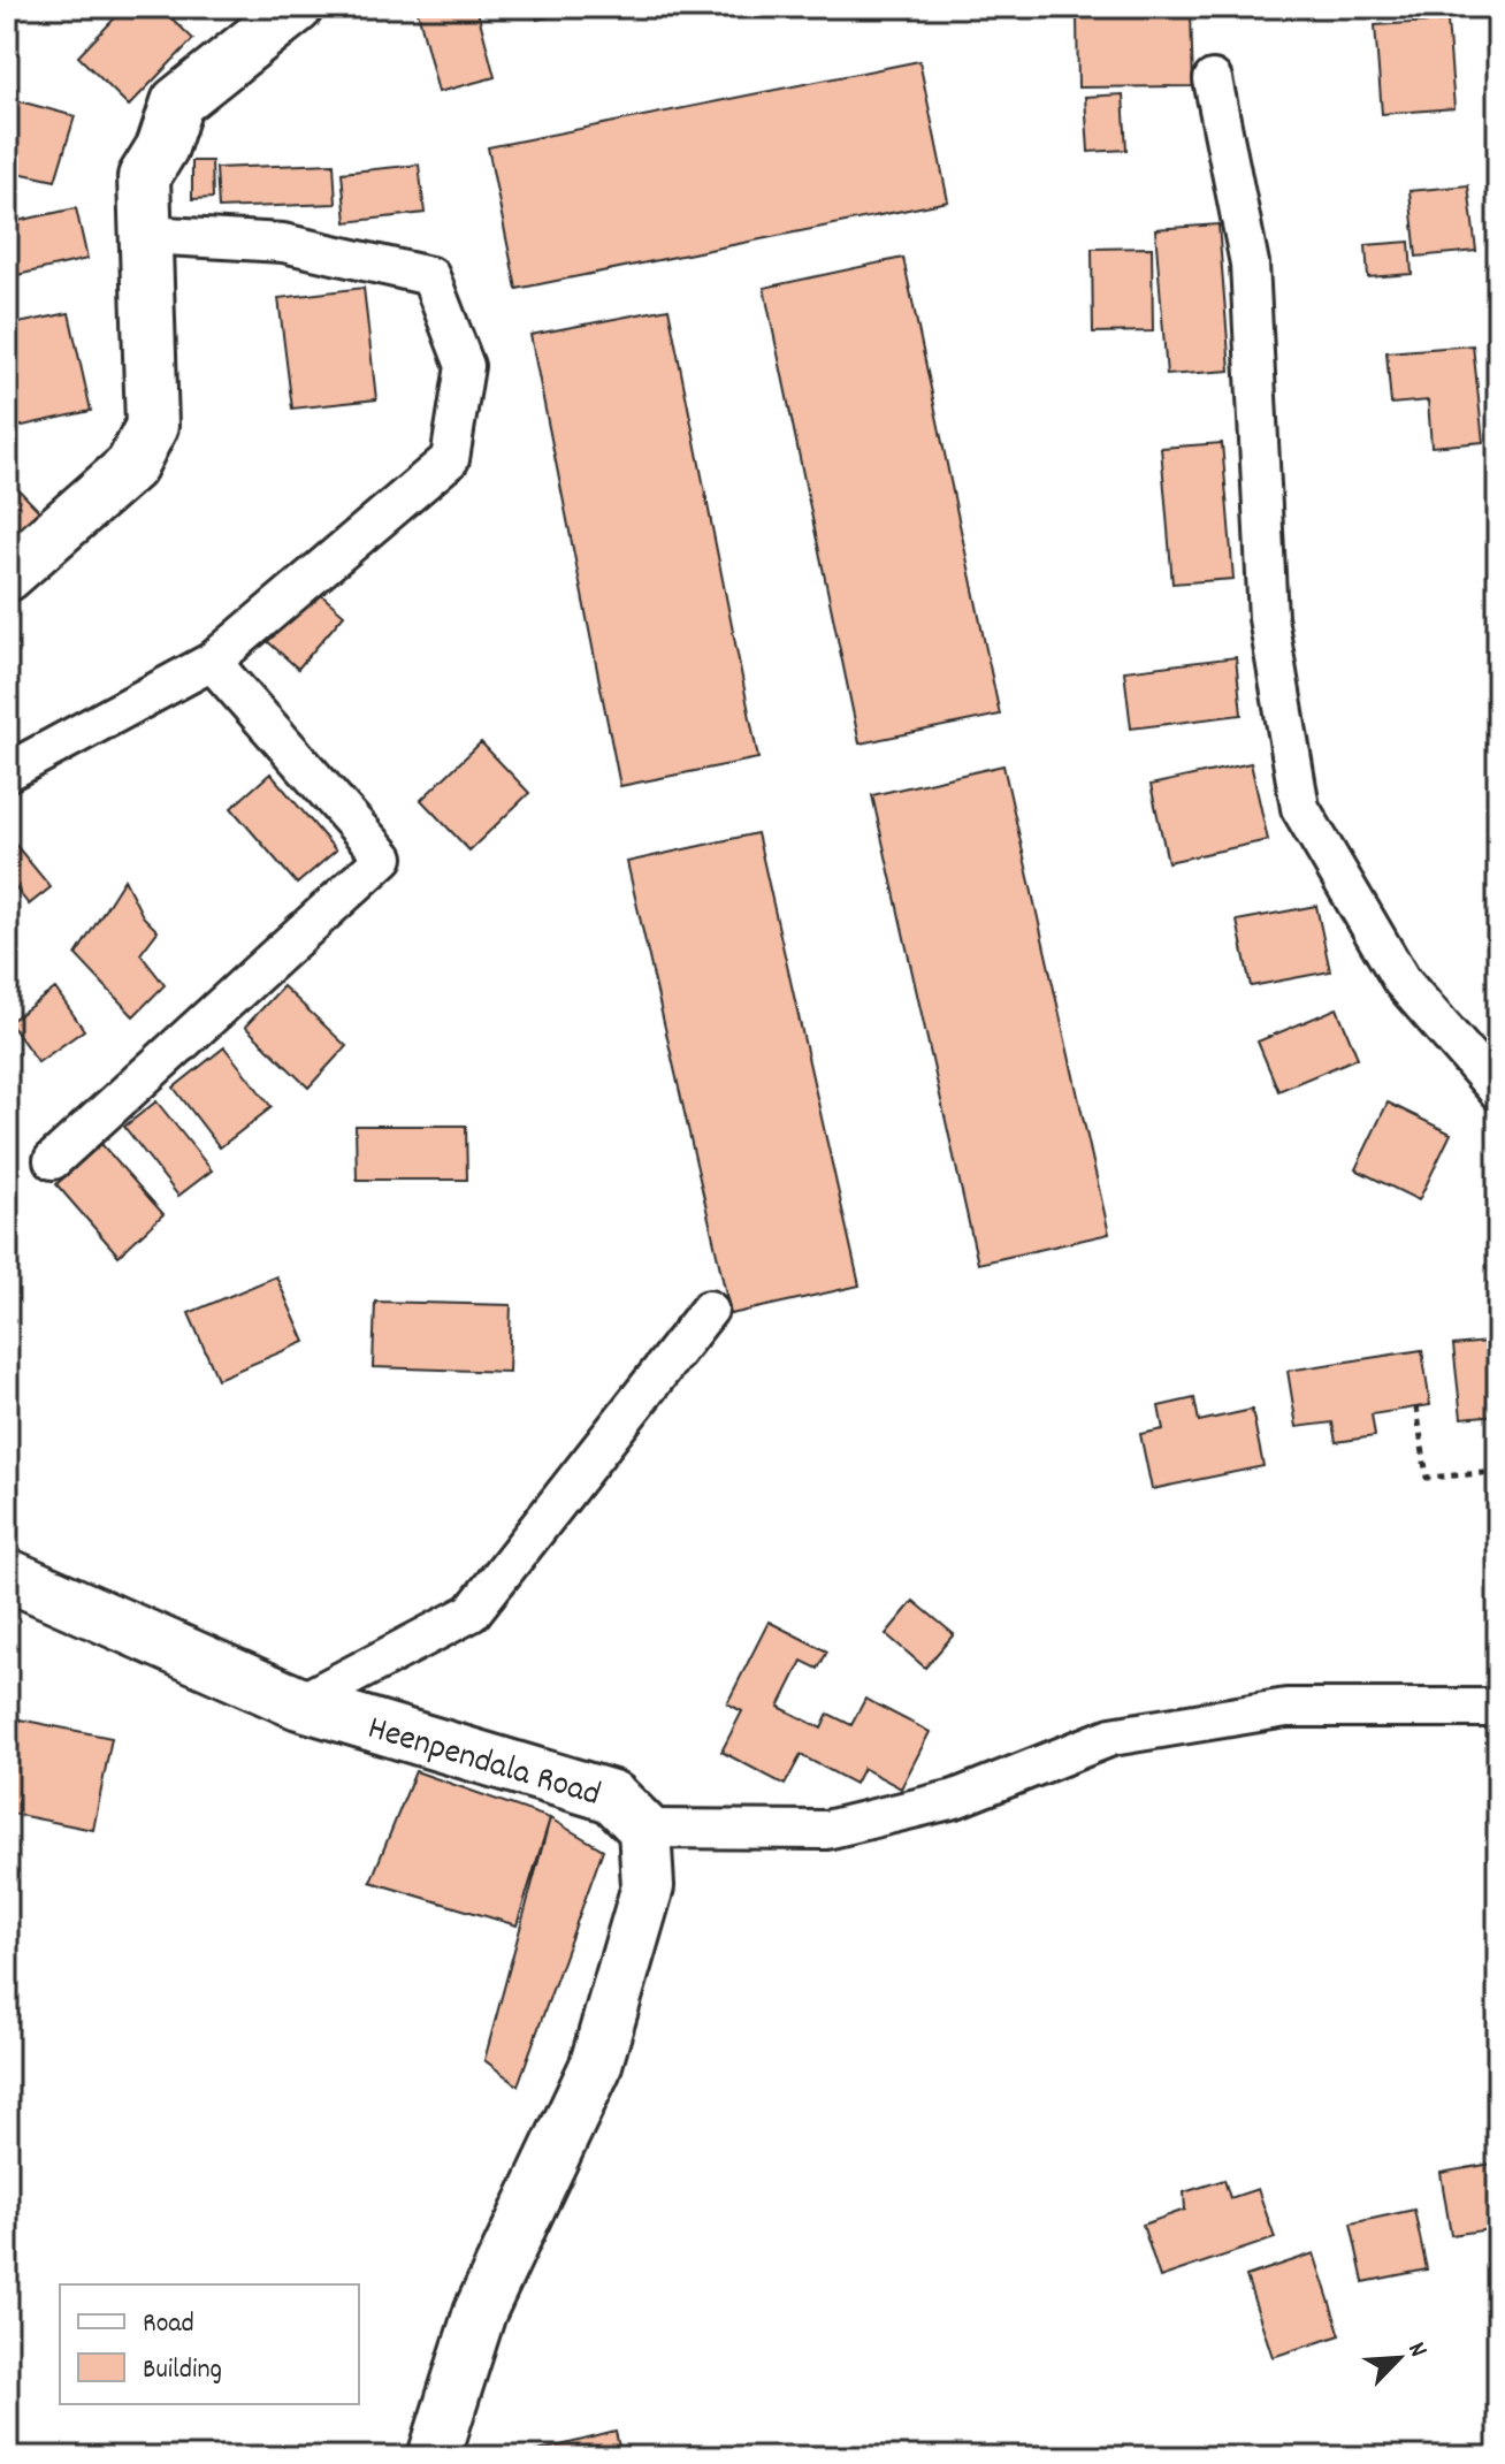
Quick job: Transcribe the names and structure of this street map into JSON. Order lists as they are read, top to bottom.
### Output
{
  "streets": {
    "street": ["Heenpendala Road"]
  },
  "legend": ["Road", "Building"],
  "north": "top right"
}
